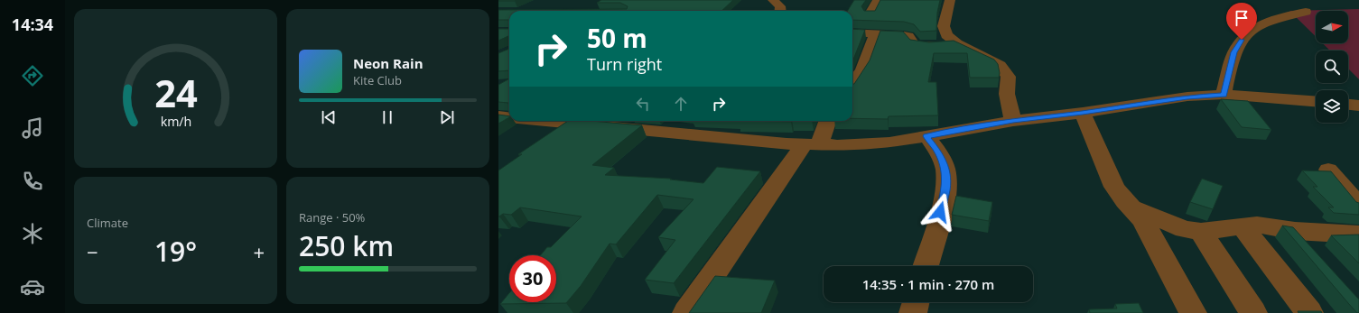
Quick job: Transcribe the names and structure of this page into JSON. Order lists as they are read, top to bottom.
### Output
{
  "north": "right",
  "page": {
    "tabs": "14:34",
    "turn": ["50 m", "Turn right"],
    "song": ["Neon Rain", "Kite Club"],
    "tile": [
      "Climate",
      ["Range · 50%", "250 km"]
    ],
    "heat": ["−", "19°", "+"],
    "limit": "30",
    "trip": "14:35 · 1 min · 270 m",
    "gauge": ["24", "km/h"]
  }
}
